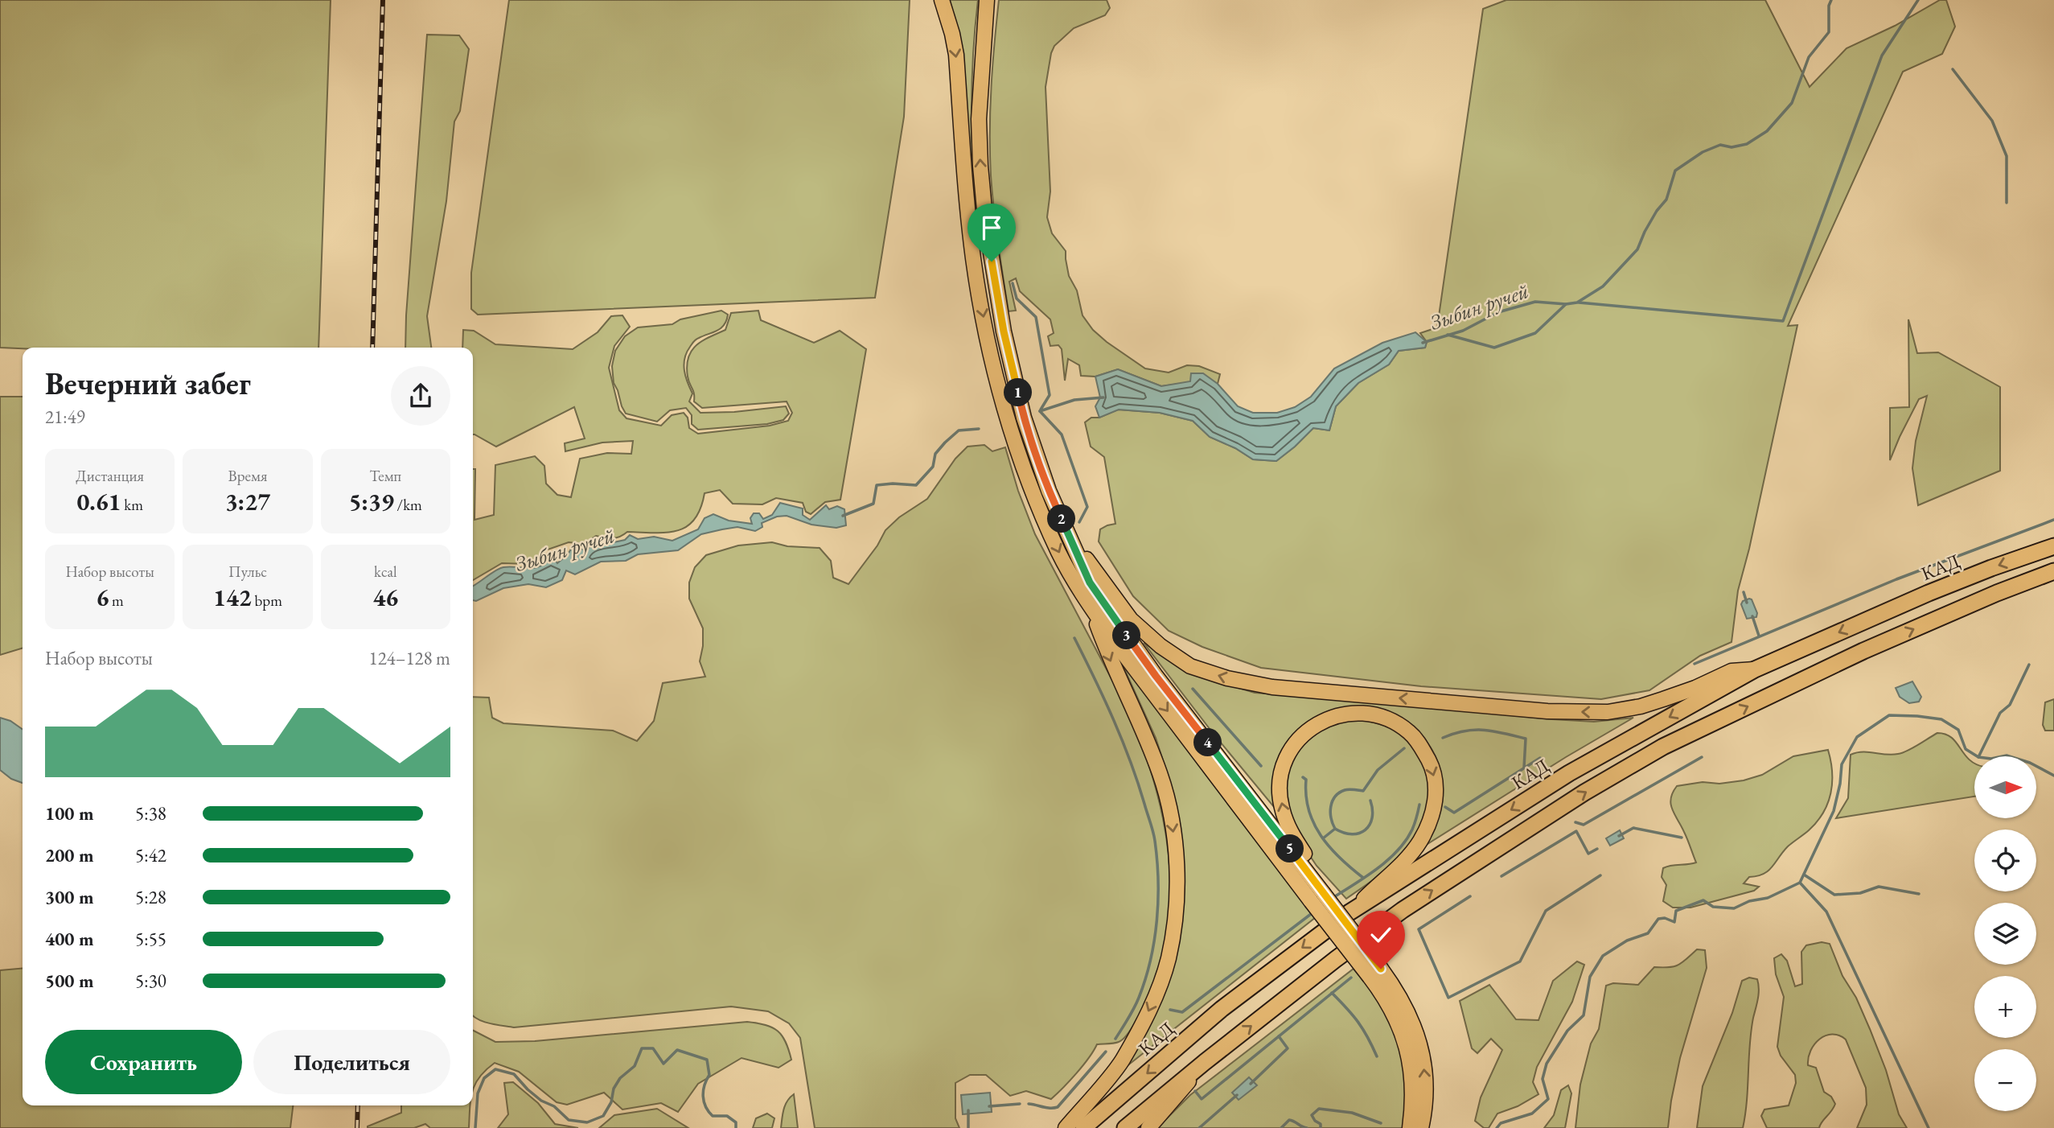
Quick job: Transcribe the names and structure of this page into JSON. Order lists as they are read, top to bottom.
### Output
{
  "streets": {
    "highway": ["КАД"]
  },
  "water": ["Зыбин ручей"],
  "north": "right",
  "page": {
    "heading": ["Вечерний забег", "21:49"],
    "pins": [
      "1",
      "2",
      "3",
      "4",
      "5"
    ],
    "stats": [
      ["Дистанция", "0.61 km"],
      ["Время", "3:27"],
      ["Темп", "5:39 /km"],
      ["Набор высоты", "6 m"],
      ["Пульс", "142 bpm"],
      ["kcal", "46"]
    ],
    "chart": ["Набор высоты", "124–128 m"],
    "map_buttons": ["+", "−"],
    "list": [
      {
        "name": "100 m",
        "note": "5:38"
      },
      {
        "name": "200 m",
        "note": "5:42"
      },
      {
        "name": "300 m",
        "note": "5:28"
      },
      {
        "name": "400 m",
        "note": "5:55"
      },
      {
        "name": "500 m",
        "note": "5:30"
      }
    ],
    "buttons": ["Сохранить", "Поделиться"]
  }
}
